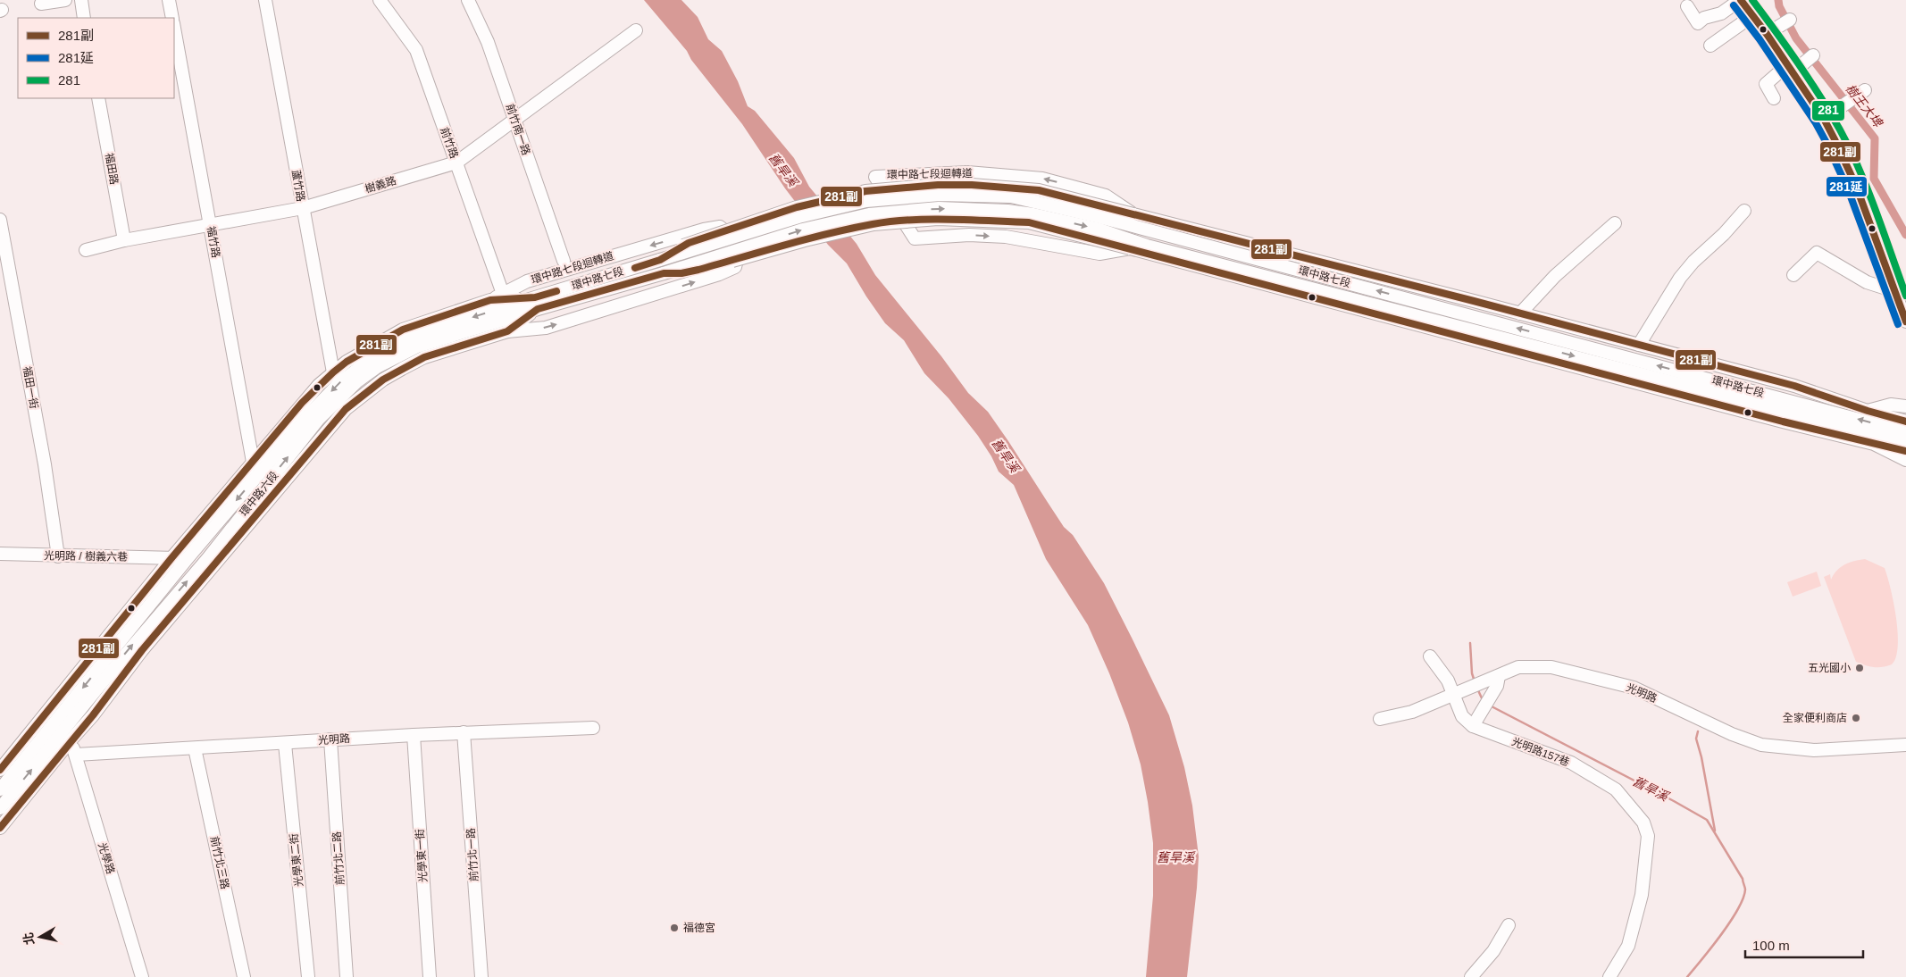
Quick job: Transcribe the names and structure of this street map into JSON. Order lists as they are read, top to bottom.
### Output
{
  "streets": {
    "street": [
      "前竹南一路",
      "前竹路",
      "福田路",
      "環中路七段迴轉道",
      "樹義路",
      "蘆竹路",
      "福竹路",
      "環中路七段",
      "福田一街",
      "環中路六段",
      "光明路 / 樹義六巷",
      "光明路",
      "光明路157巷",
      "前竹北一路",
      "光學東一街",
      "光學路",
      "前竹北二路",
      "光學東二街",
      "前竹北三路"
    ]
  },
  "crossings": [
    ["前竹南一路", "樹義路"],
    ["前竹路", "環中路七段迴轉道"],
    ["前竹路", "樹義路"],
    ["福田路", "樹義路"],
    ["環中路七段迴轉道", "環中路七段"],
    ["樹義路", "蘆竹路"],
    ["樹義路", "福竹路"],
    ["環中路七段", "環中路六段"],
    ["環中路七段", "光學路"],
    ["福田一街", "光明路 / 樹義六巷"],
    ["光明路", "前竹北一路"],
    ["光明路", "光學東一街"],
    ["光明路", "光學路"],
    ["光明路", "前竹北二路"],
    ["光明路", "光學東二街"],
    ["光明路", "前竹北三路"]
  ],
  "water": ["樹王大埤", "舊旱溪"],
  "places": ["五光國小", "全家便利商店", "福德宮"],
  "lines": ["transit line 281副", "transit line 281", "transit line 281延"],
  "legend": ["281副", "281延", "281"],
  "scale_bar": "100 m",
  "north": "left"
}
